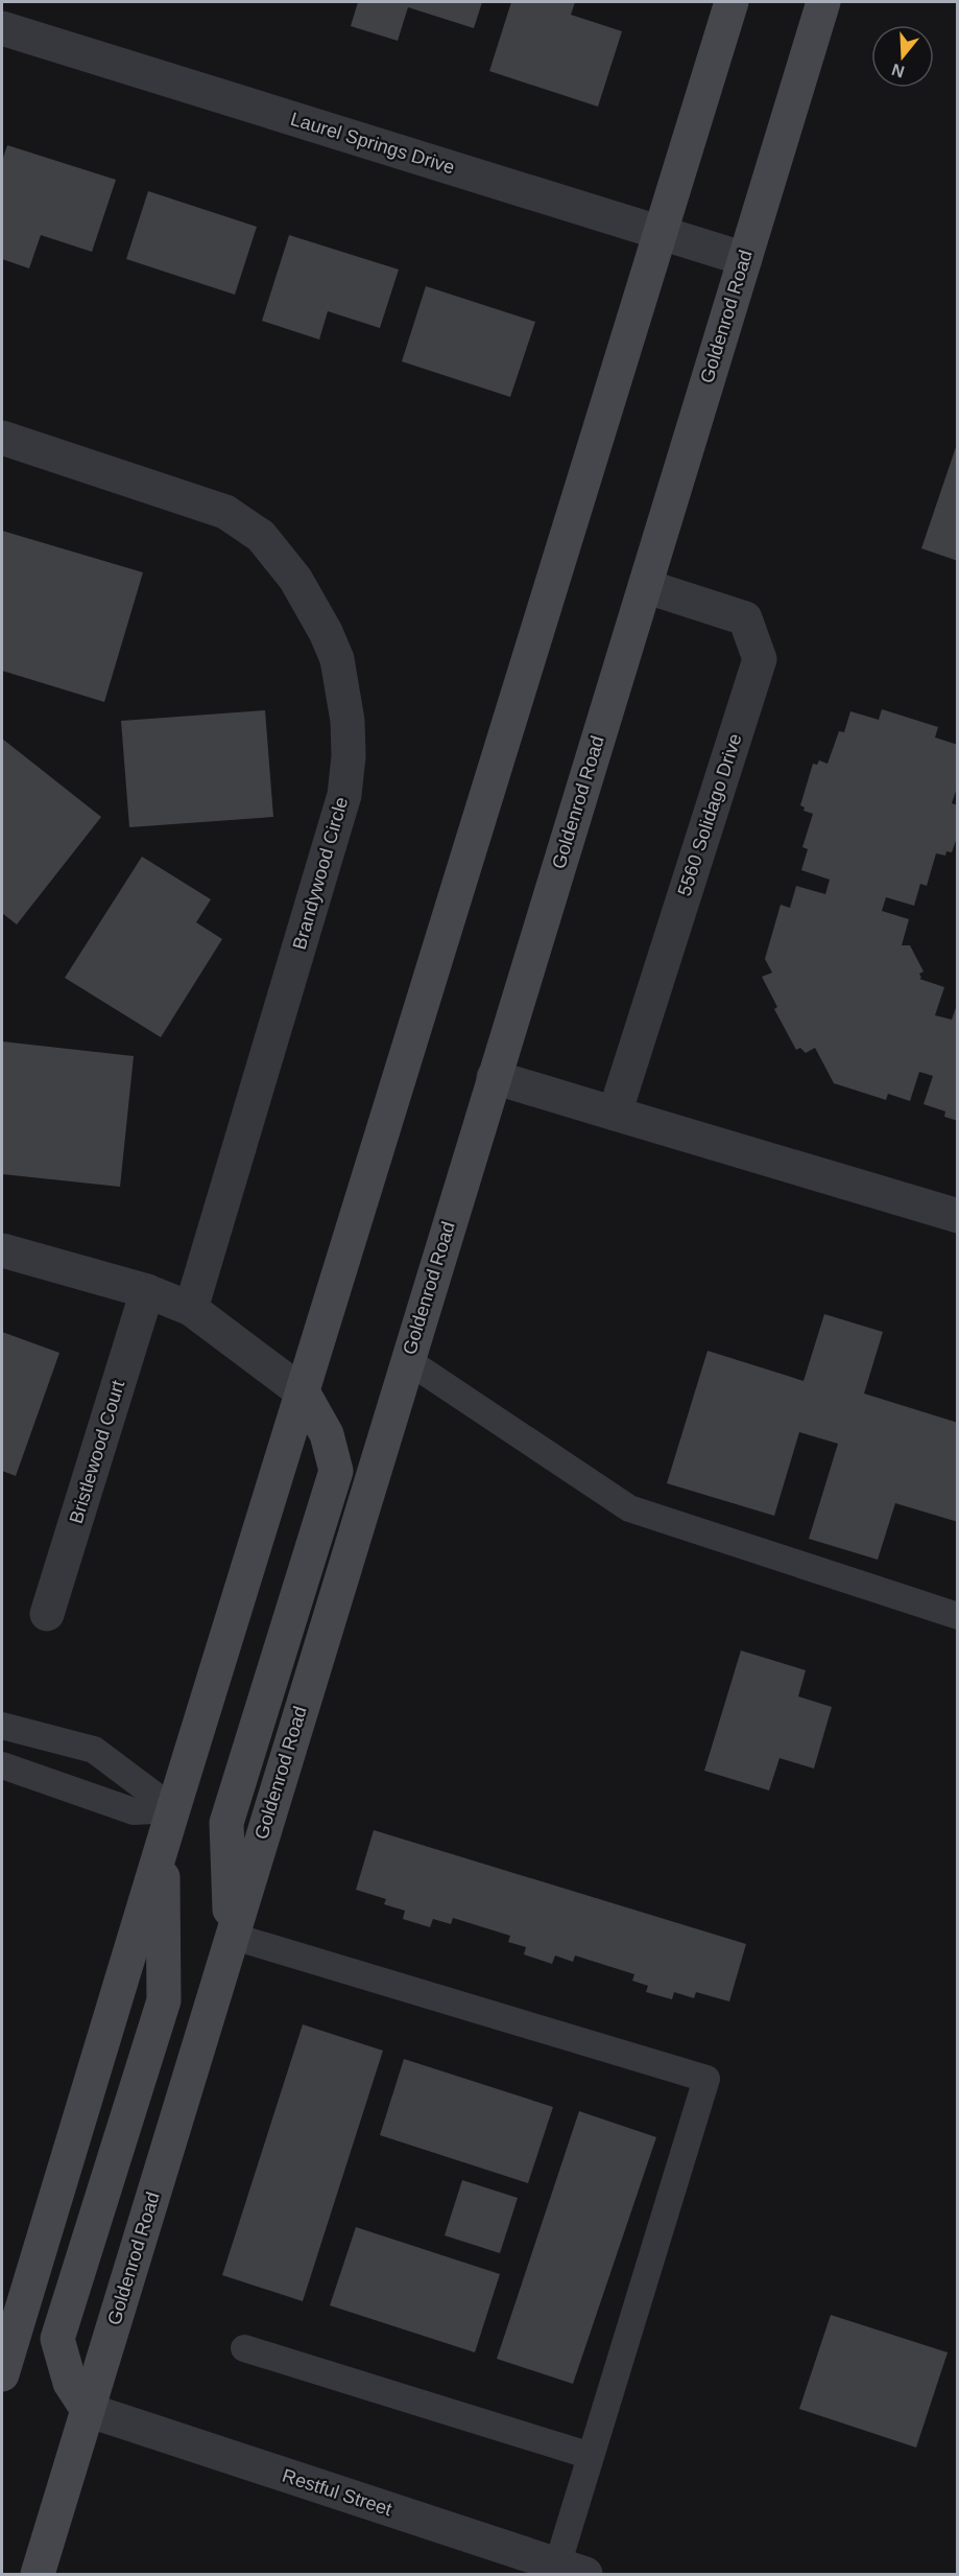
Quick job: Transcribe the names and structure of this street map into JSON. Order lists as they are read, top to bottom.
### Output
{
  "streets": {
    "main road": ["Goldenrod Road"],
    "street": [
      "Laurel Springs Drive",
      "5560 Solidago Drive",
      "Brandywood Circle",
      "Bristlewood Court",
      "Restful Street"
    ]
  },
  "crossings": [
    ["Laurel Springs Drive", "Goldenrod Road"],
    ["Goldenrod Road", "5560 Solidago Drive"],
    ["Goldenrod Road", "Restful Street"]
  ],
  "north": "bottom"
}
